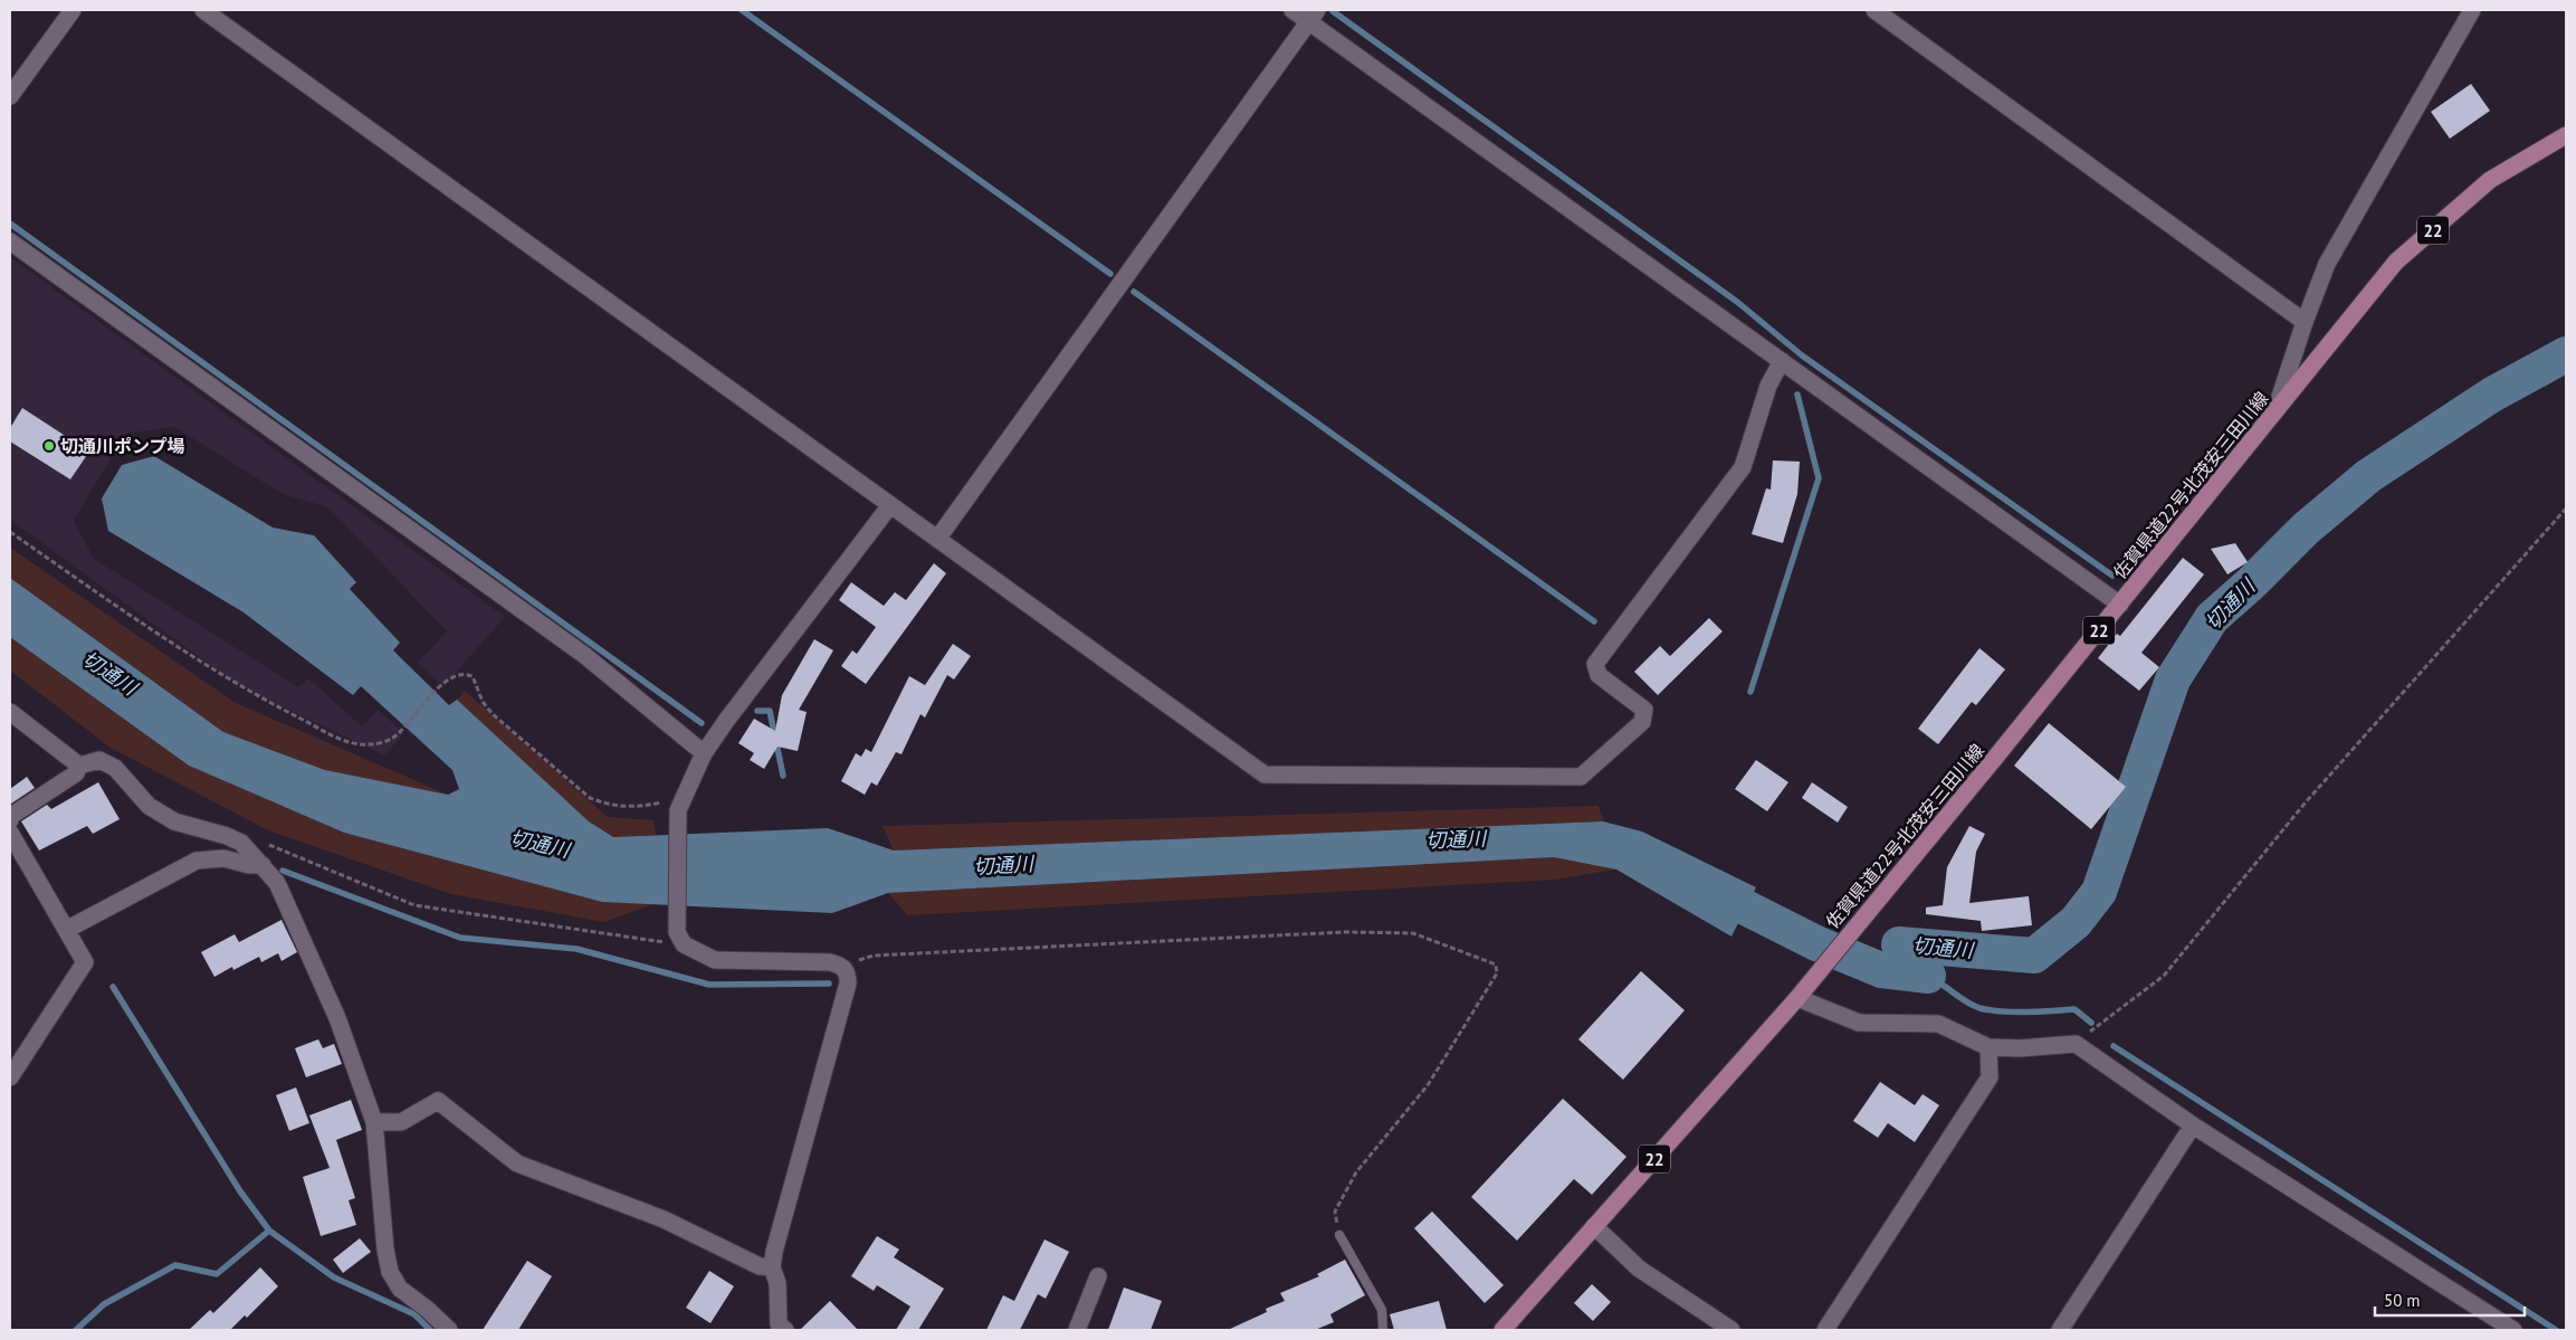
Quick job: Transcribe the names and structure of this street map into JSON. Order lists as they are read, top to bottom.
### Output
{
  "streets": {
    "main road": ["22", "佐賀県道22号北茂安三田川線"]
  },
  "water": ["切通川"],
  "places": ["切通川ポンプ場"],
  "scale_bar": "50 m"
}
